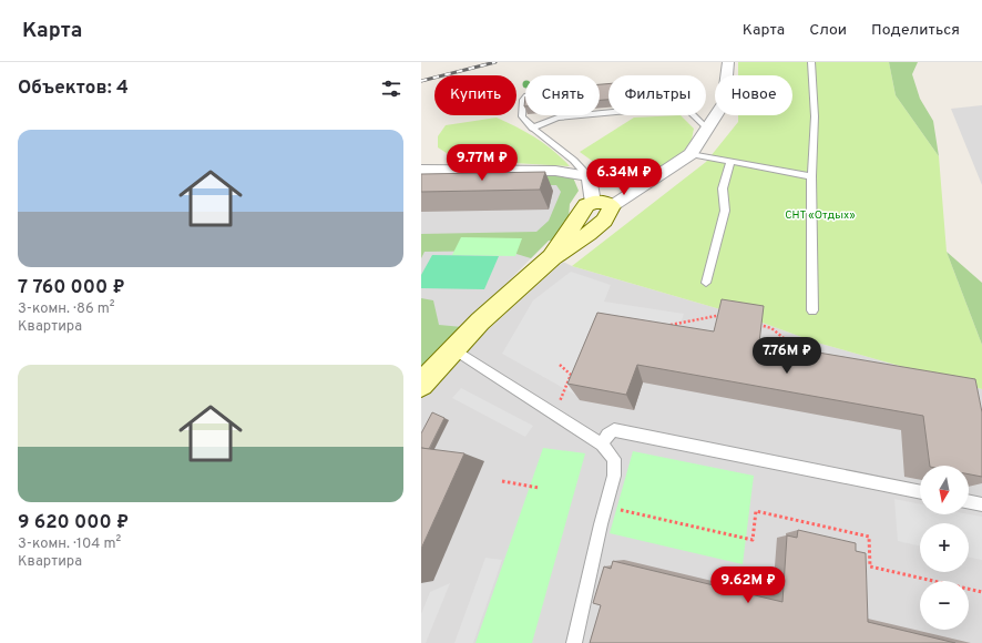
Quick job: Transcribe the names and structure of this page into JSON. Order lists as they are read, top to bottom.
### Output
{
  "parks": ["СНТ «Отдых»"],
  "north": "bottom",
  "page": {
    "header": "Карта",
    "nav": ["Карта", "Слои", "Поделиться"],
    "heading": "Объектов: 4",
    "chip": [
      "Купить",
      "Снять",
      "Фильтры",
      "Новое"
    ],
    "list": [
      {
        "name": "7 760 000 ₽",
        "note": "3-комн. · 86 m² · Квартира"
      },
      {
        "name": "9 620 000 ₽",
        "note": "3-комн. · 104 m² · Квартира"
      }
    ],
    "price": [
      "9.77M ₽",
      "6.34M ₽",
      "7.76M ₽",
      "9.62M ₽"
    ],
    "map_buttons": ["+", "−"]
  }
}
